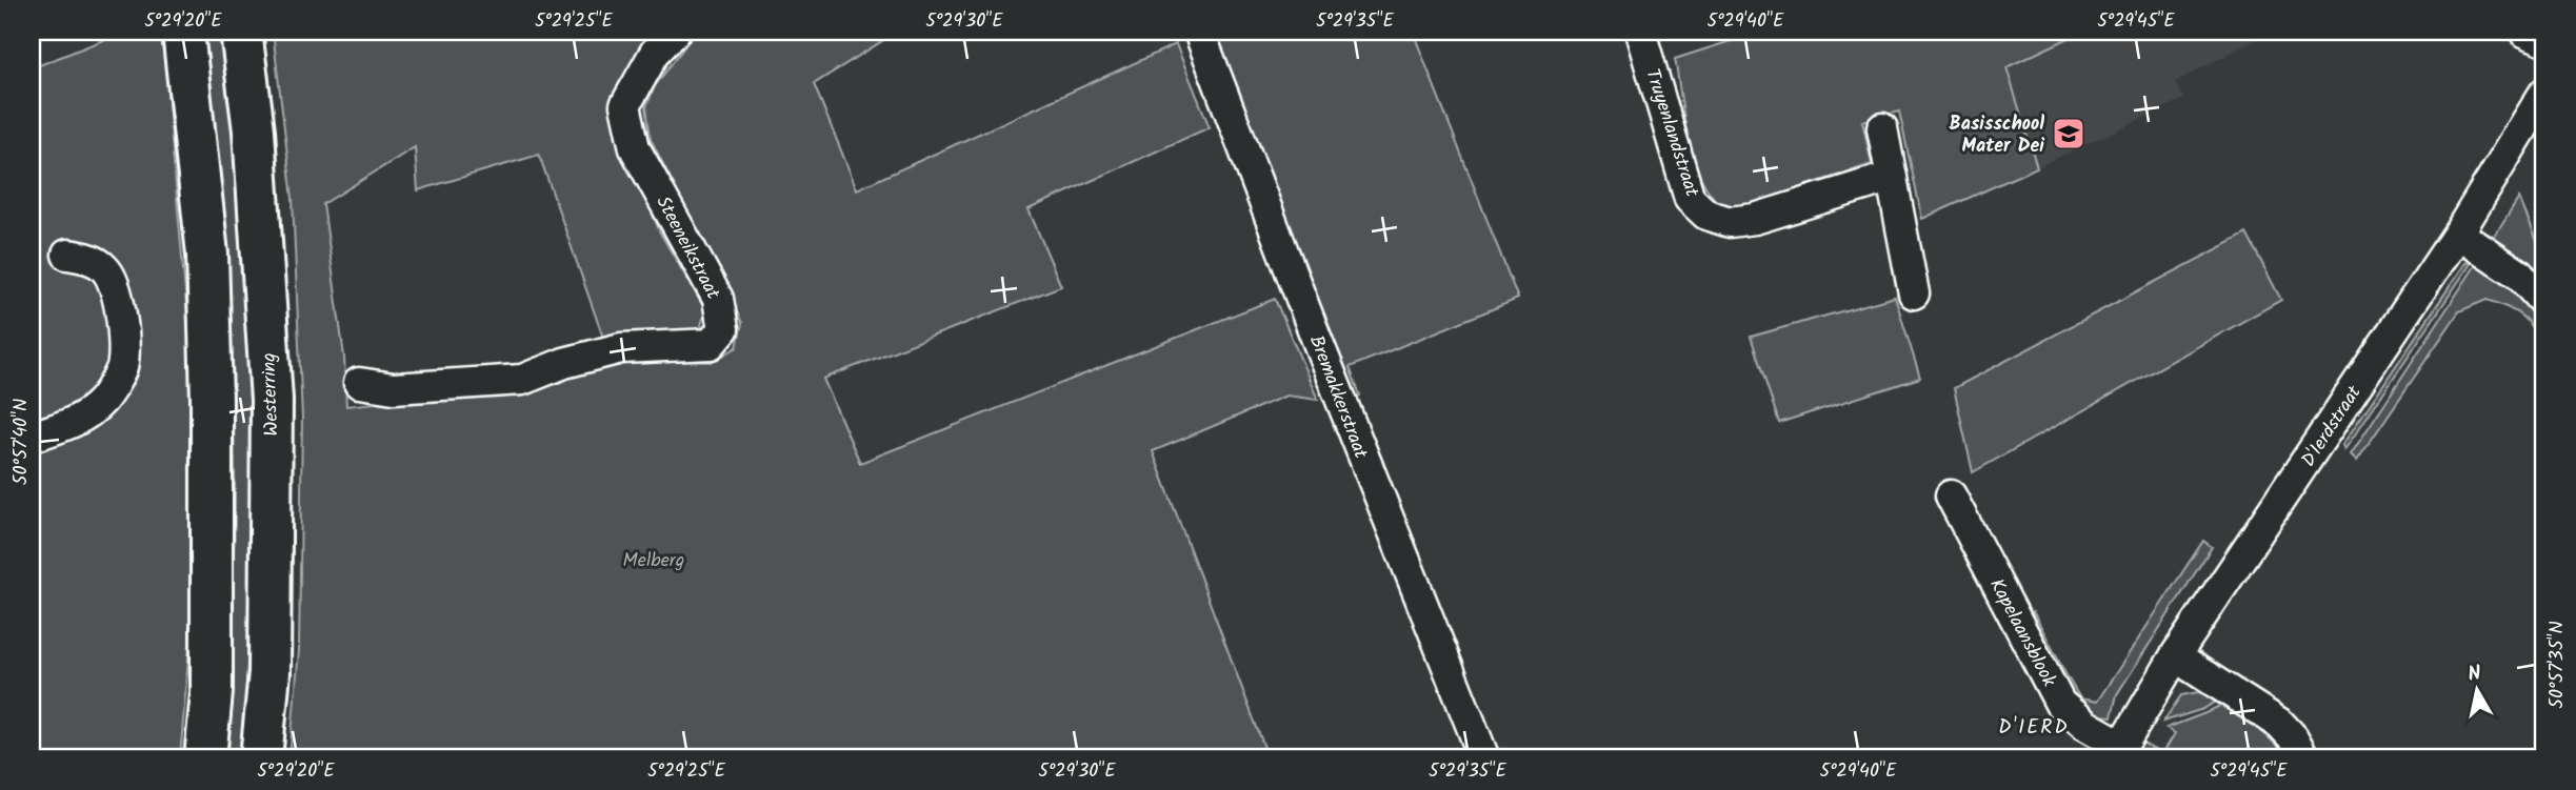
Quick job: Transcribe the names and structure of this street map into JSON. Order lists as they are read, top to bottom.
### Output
{
  "streets": {
    "highway": ["Westerring"],
    "street": [
      "Truyenlandstraat",
      "Steeneikstraat",
      "Bremakkerstraat",
      "D'Ierdstraat",
      "Kapelaansblook"
    ]
  },
  "crossings": [
    ["D'Ierdstraat", "Kapelaansblook"]
  ],
  "districts": ["D'IERD"],
  "parks": ["Melberg"],
  "places": {
    "school or university": ["Basisschool Mater Dei"]
  },
  "north": "top",
  "coordinates": [
    "5°29'20\"E",
    "5°29'25\"E",
    "5°29'30\"E",
    "5°29'35\"E",
    "5°29'40\"E",
    "5°29'45\"E",
    "50°57'40\"N",
    "50°57'35\"N"
  ]
}
